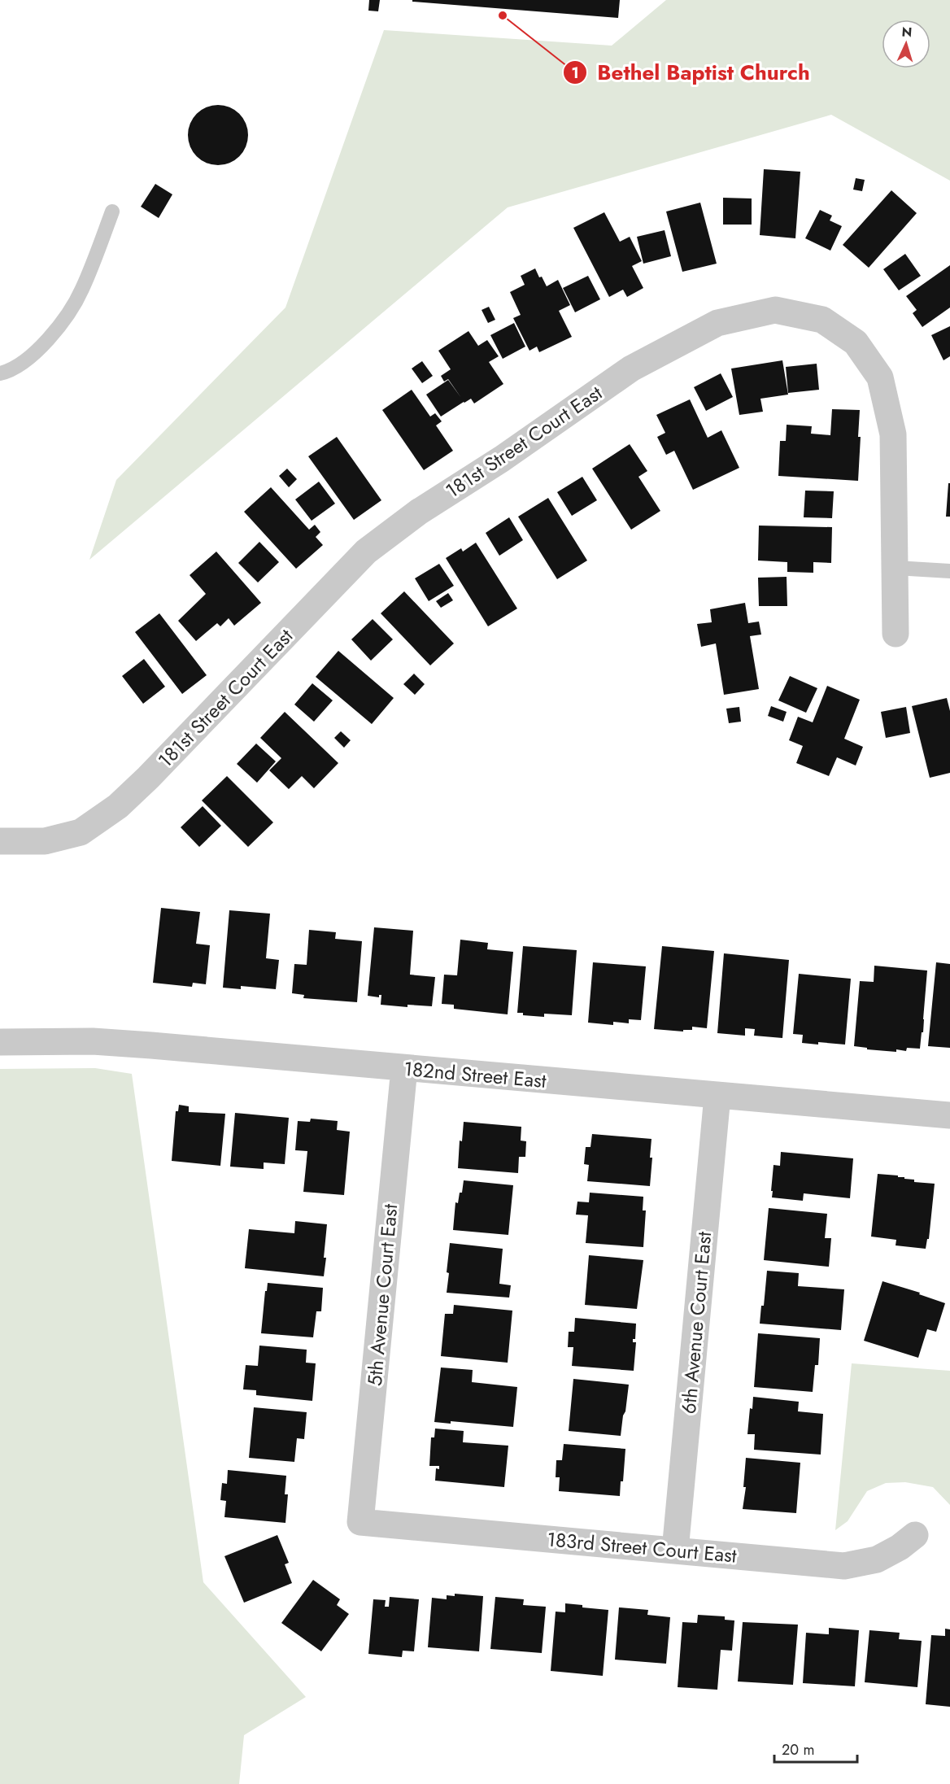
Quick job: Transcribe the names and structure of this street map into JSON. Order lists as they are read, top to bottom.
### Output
{
  "streets": {
    "street": [
      "181st Street Court East",
      "182nd Street East",
      "5th Avenue Court East",
      "6th Avenue Court East",
      "183rd Street Court East"
    ]
  },
  "crossings": [
    ["182nd Street East", "5th Avenue Court East"],
    ["182nd Street East", "6th Avenue Court East"],
    ["5th Avenue Court East", "183rd Street Court East"],
    ["6th Avenue Court East", "183rd Street Court East"]
  ],
  "places": ["Bethel Baptist Church"],
  "scale_bar": "20 m",
  "north": "top"
}
